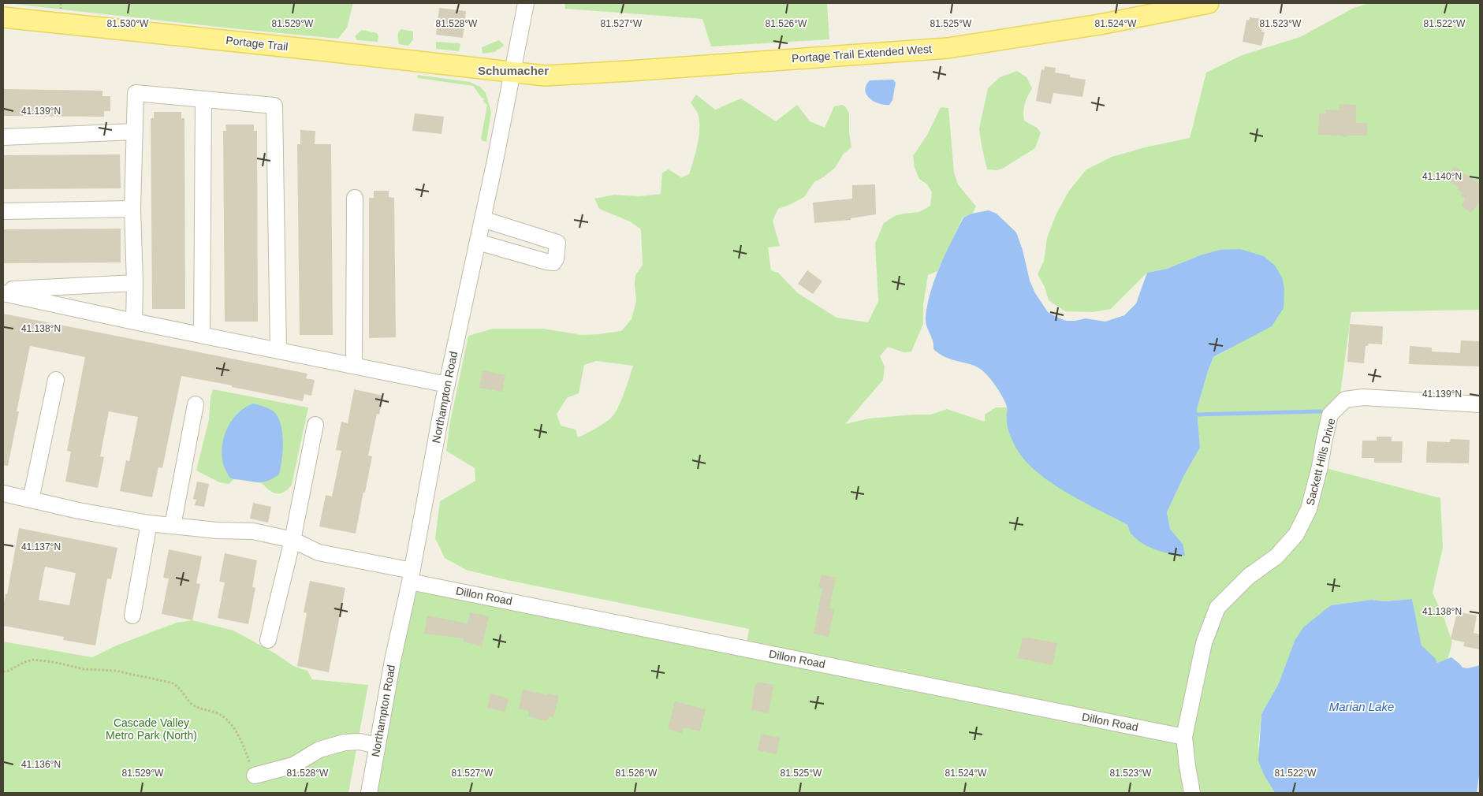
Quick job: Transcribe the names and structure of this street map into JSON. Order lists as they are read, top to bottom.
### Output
{
  "streets": {
    "main road": ["Portage Trail", "Portage Trail Extended West"],
    "street": ["Northampton Road", "Sackett Hills Drive", "Dillon Road"]
  },
  "crossings": [
    ["Portage Trail", "Portage Trail Extended West"],
    ["Portage Trail", "Northampton Road"],
    ["Portage Trail Extended West", "Northampton Road"],
    ["Northampton Road", "Dillon Road"],
    ["Sackett Hills Drive", "Dillon Road"]
  ],
  "districts": ["Schumacher"],
  "water": ["Marian Lake"],
  "parks": ["Cascade Valley Metro Park (North)"],
  "coordinates": [
    "81.530°W",
    "81.529°W",
    "81.528°W",
    "81.527°W",
    "81.526°W",
    "81.525°W",
    "81.524°W",
    "81.523°W",
    "81.522°W",
    "41.139°N",
    "41.140°N",
    "41.138°N",
    "41.137°N",
    "41.136°N"
  ]
}
